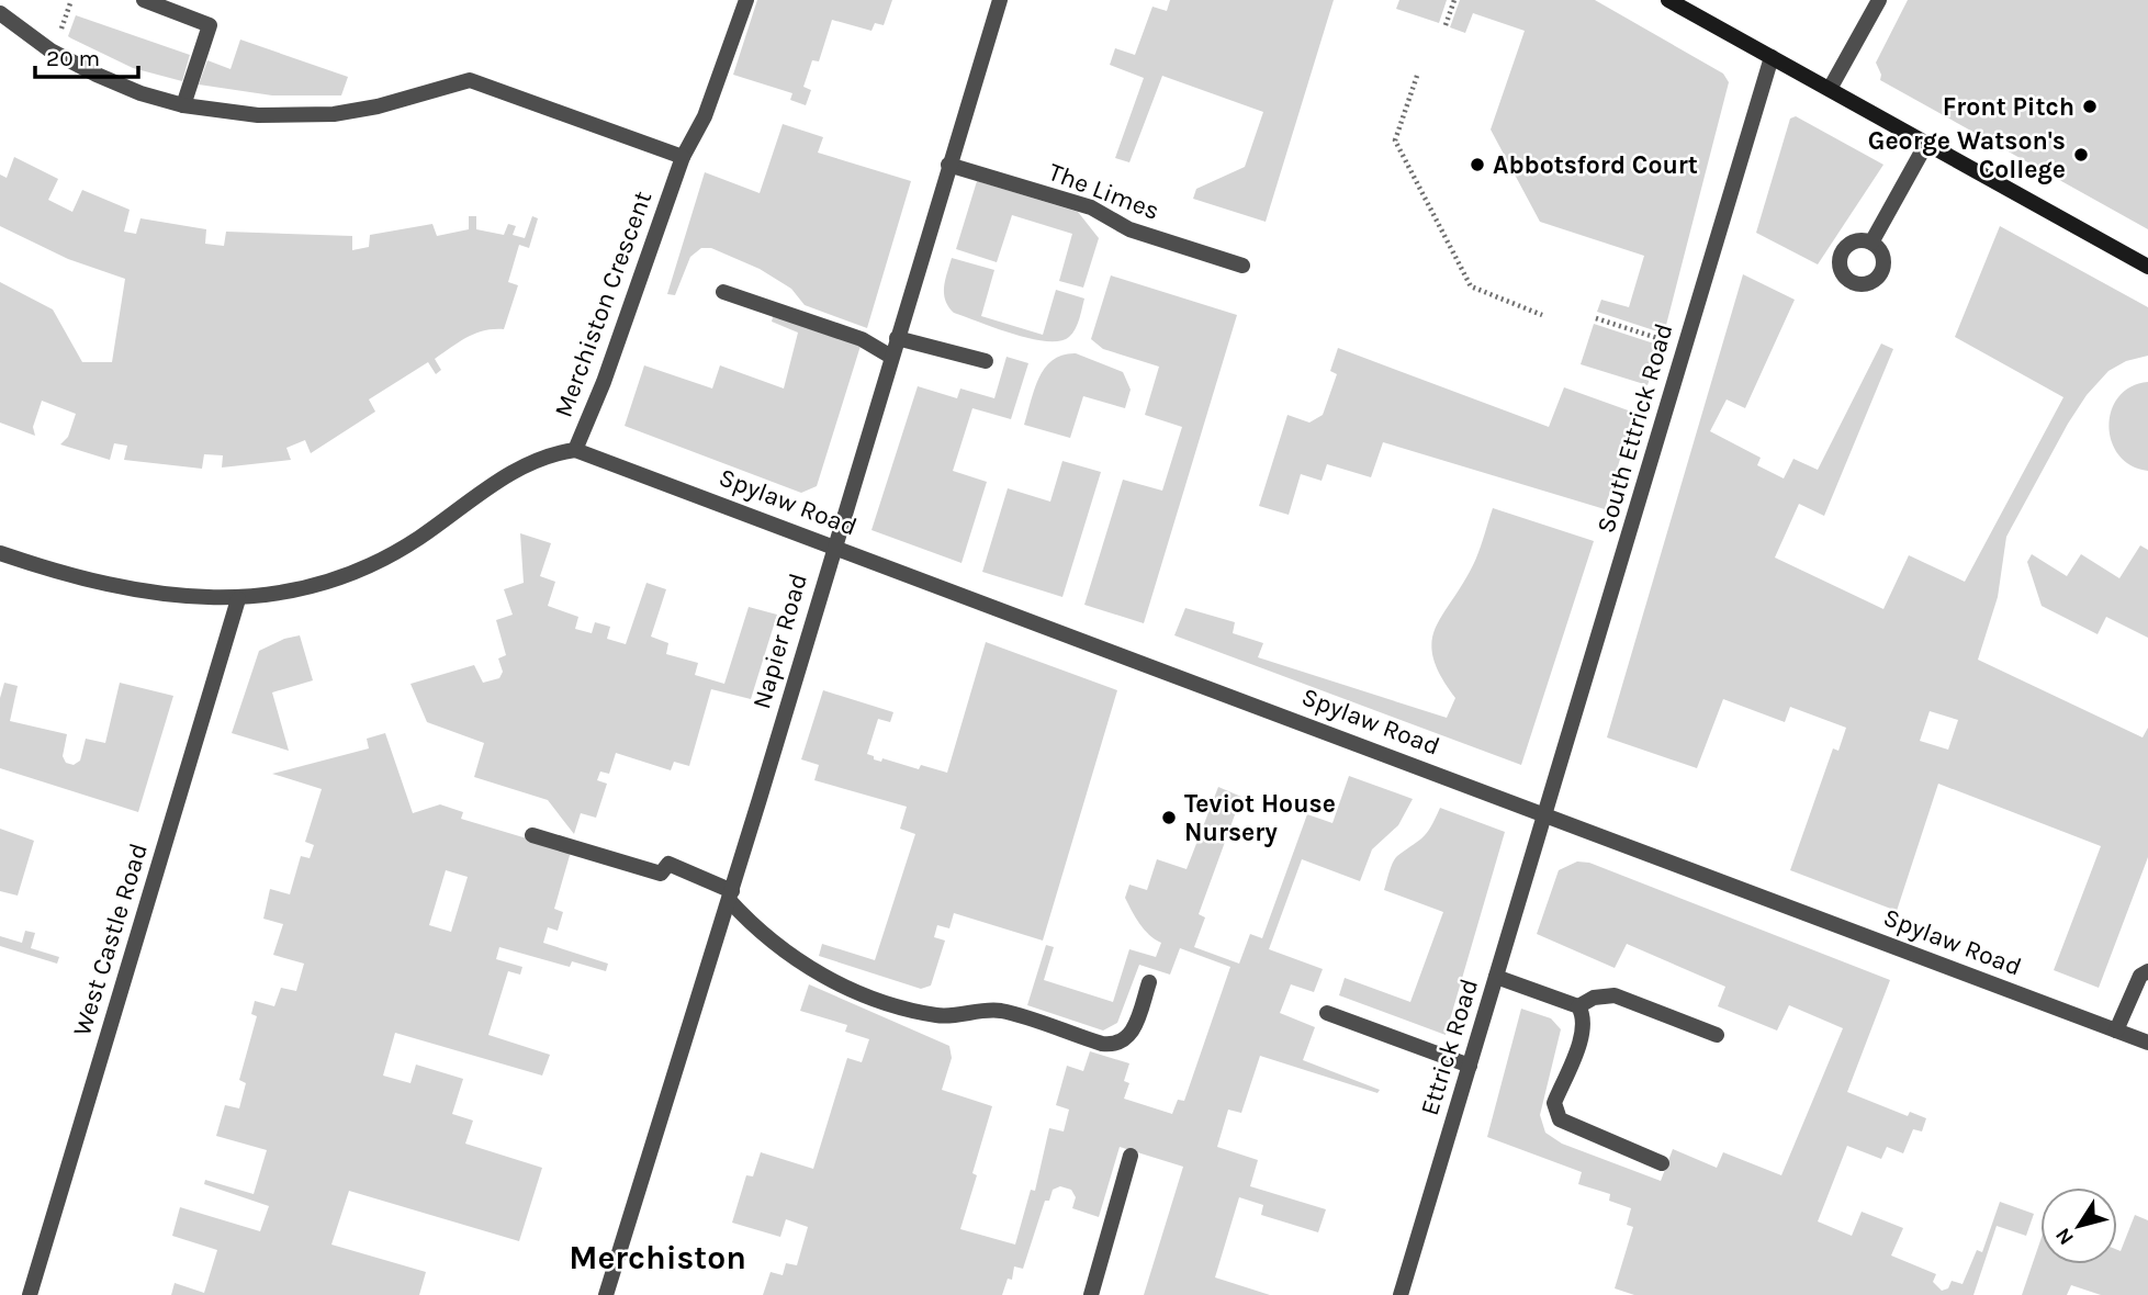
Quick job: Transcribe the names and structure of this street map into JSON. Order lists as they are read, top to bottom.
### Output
{
  "streets": {
    "street": [
      "The Limes",
      "Merchiston Crescent",
      "South Ettrick Road",
      "Spylaw Road",
      "Napier Road",
      "West Castle Road",
      "Ettrick Road"
    ]
  },
  "crossings": [
    ["The Limes", "Napier Road"],
    ["Merchiston Crescent", "Spylaw Road"],
    ["Merchiston Crescent", "West Castle Road"],
    ["South Ettrick Road", "Spylaw Road"],
    ["South Ettrick Road", "Ettrick Road"],
    ["Spylaw Road", "Napier Road"],
    ["Spylaw Road", "Ettrick Road"]
  ],
  "districts": ["Merchiston"],
  "places": [
    "Front Pitch",
    "George Watson's College",
    "Abbotsford Court",
    "Teviot House Nursery"
  ],
  "scale_bar": "20 m",
  "north": "bottom left"
}
